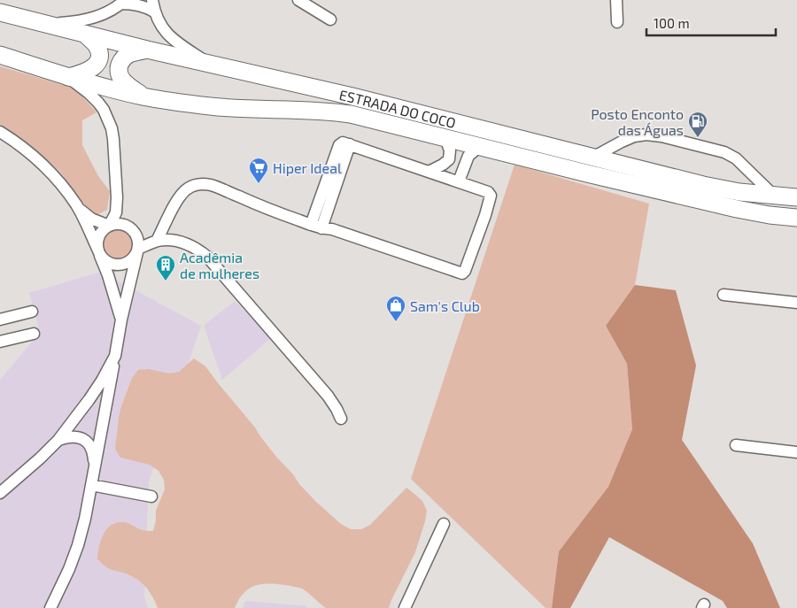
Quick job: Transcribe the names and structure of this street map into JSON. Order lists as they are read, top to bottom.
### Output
{
  "streets": {
    "highway": ["ESTRADA DO COCO"]
  },
  "places": {
    "fuel station": ["Posto Enconto das Águas"],
    "supermarket": ["Hiper Ideal"],
    "building": ["Acadêmia de mulheres"],
    "shop": ["Sam's Club"]
  },
  "scale_bar": "100 m"
}
